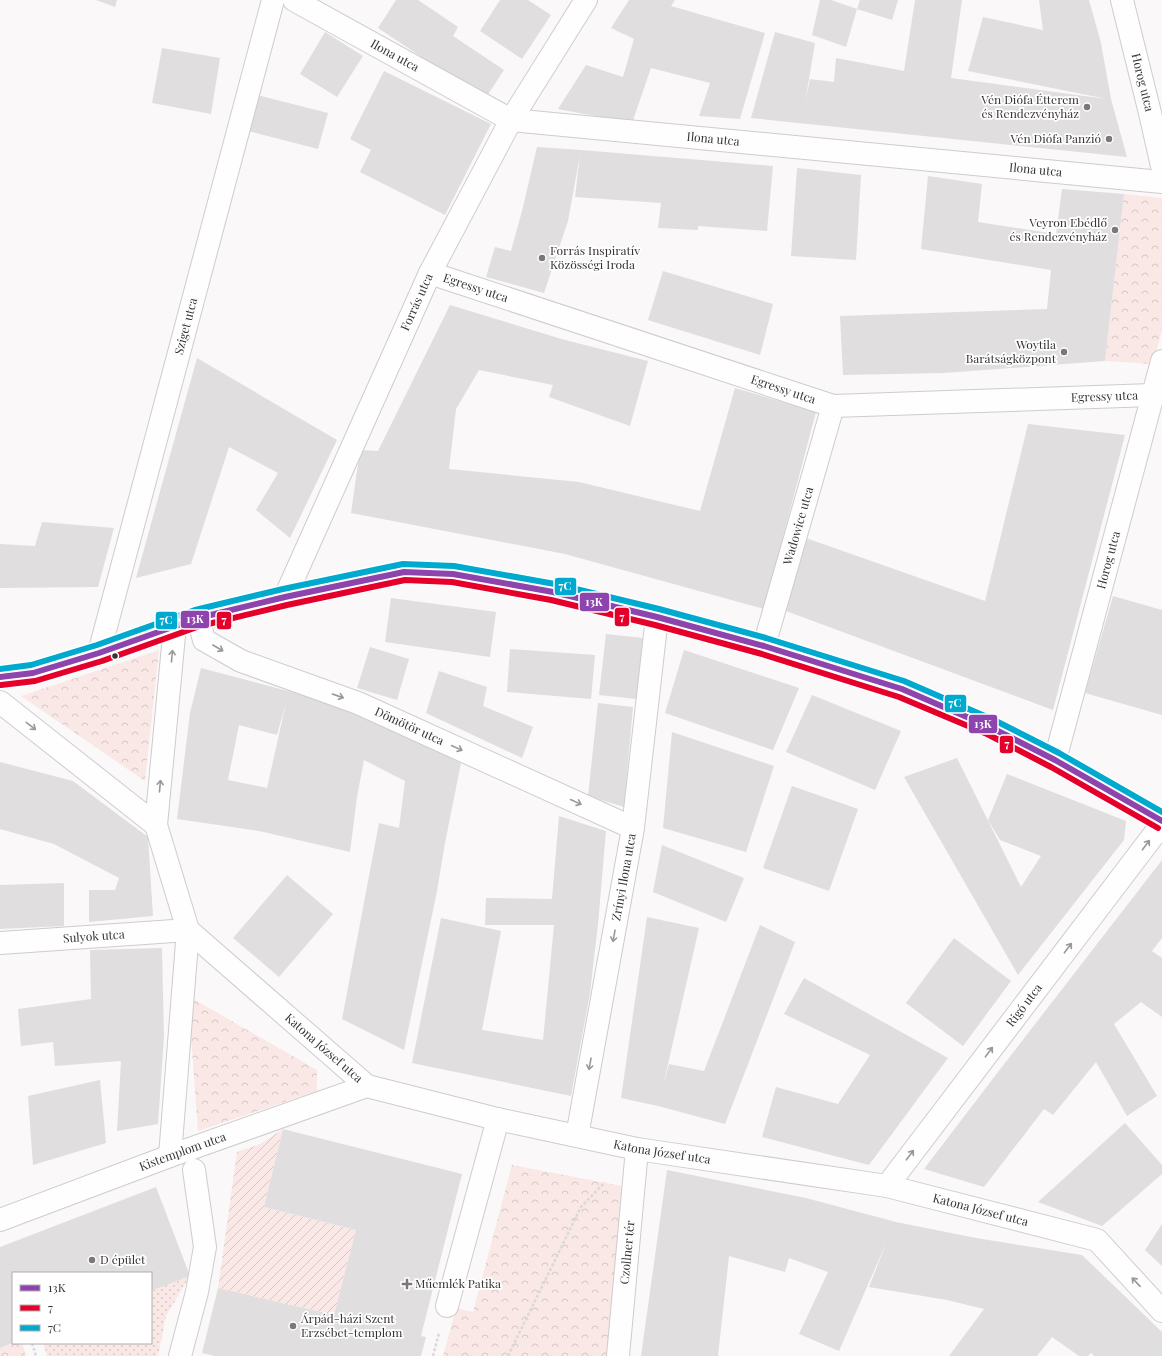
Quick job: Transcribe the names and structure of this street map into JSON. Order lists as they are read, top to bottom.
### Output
{
  "streets": {
    "street": [
      "Ilona utca",
      "Horog utca",
      "Egressy utca",
      "Forrás utca",
      "Sziget utca",
      "Wadowice utca",
      "Dömötör utca",
      "Zrínyi Ilona utca",
      "Sulyok utca",
      "Rigó utca",
      "Katona József utca",
      "Kistemplom utca",
      "Czollner tér"
    ]
  },
  "crossings": [
    ["Ilona utca", "Forrás utca"],
    ["Horog utca", "Egressy utca"],
    ["Egressy utca", "Forrás utca"],
    ["Egressy utca", "Wadowice utca"],
    ["Dömötör utca", "Zrínyi Ilona utca"],
    ["Zrínyi Ilona utca", "Katona József utca"],
    ["Sulyok utca", "Katona József utca"],
    ["Rigó utca", "Katona József utca"],
    ["Katona József utca", "Kistemplom utca"],
    ["Katona József utca", "Czollner tér"]
  ],
  "one_way": ["Zrínyi Ilona utca", "Rigó utca"],
  "places": {
    "other": [
      "Vén Diófa Étterem és Rendezvényház",
      "Vén Diófa Panzió",
      "Veyron Ebédlő és Rendezvényház",
      "Forrás Inspiratív Közösségi Iroda",
      "Woytila Barátságközpont",
      "D épület",
      "Árpád-házi Szent Erzsébet-templom"
    ],
    "health": ["Műemlék Patika"]
  },
  "lines": ["transit line 7C", "transit line 13K", "transit line 7"],
  "legend": ["13K", "7", "7C"]
}
